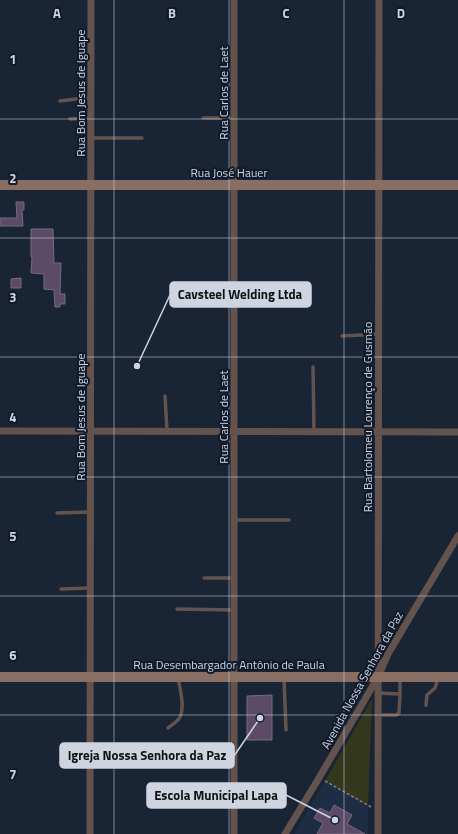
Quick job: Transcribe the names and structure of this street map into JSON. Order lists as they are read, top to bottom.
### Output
{
  "streets": {
    "main road": ["Rua José Hauer", "Rua Desembargador Antônio de Paula"],
    "street": [
      "Rua Bom Jesus de Iguape",
      "Rua Carlos de Laet",
      "Rua Bartolomeu Lourenço de Gusmão",
      "Avenida Nossa Senhora da Paz"
    ]
  },
  "crossings": [
    ["Rua Bom Jesus de Iguape", "Rua José Hauer"],
    ["Rua Bom Jesus de Iguape", "Rua Desembargador Antônio de Paula"],
    ["Rua Carlos de Laet", "Rua José Hauer"],
    ["Rua Carlos de Laet", "Rua Desembargador Antônio de Paula"],
    ["Rua José Hauer", "Rua Bartolomeu Lourenço de Gusmão"],
    ["Rua Bartolomeu Lourenço de Gusmão", "Rua Desembargador Antônio de Paula"],
    ["Rua Bartolomeu Lourenço de Gusmão", "Avenida Nossa Senhora da Paz"],
    ["Rua Desembargador Antônio de Paula", "Avenida Nossa Senhora da Paz"]
  ],
  "places": ["Cavsteel Welding Ltda", "Igreja Nossa Senhora da Paz", "Escola Municipal Lapa"],
  "grid": {
    "columns": [
      "A",
      "B",
      "C",
      "D"
    ],
    "rows": [
      "1",
      "2",
      "3",
      "4",
      "5",
      "6",
      "7"
    ]
  }
}
